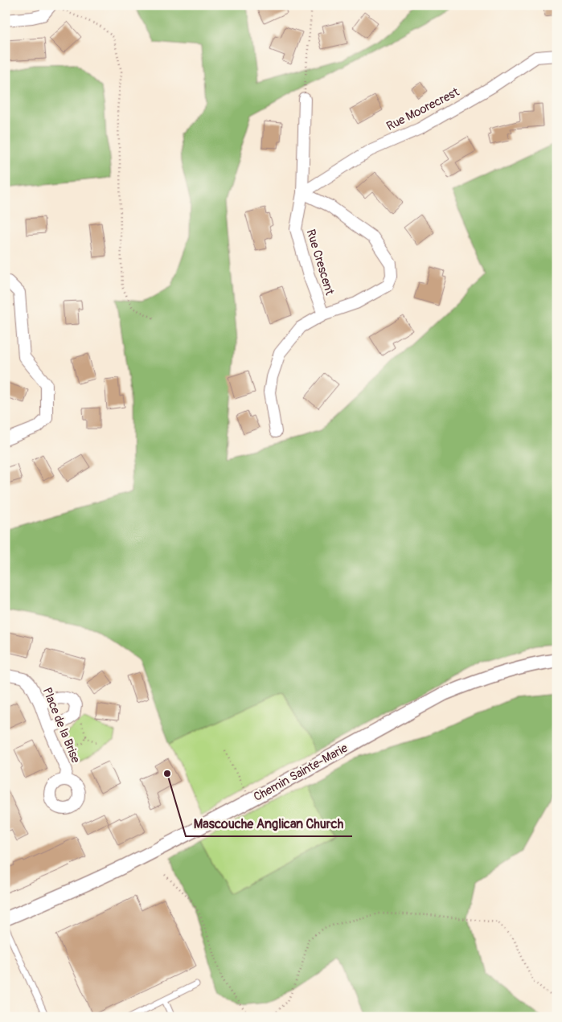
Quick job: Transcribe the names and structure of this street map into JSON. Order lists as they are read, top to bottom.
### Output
{
  "streets": {
    "street": [
      "Rue Moorecrest",
      "Rue Crescent",
      "Place de la Brise",
      "Chemin Sainte-Marie"
    ]
  },
  "crossings": [
    ["Rue Moorecrest", "Rue Crescent"]
  ],
  "places": ["Mascouche Anglican Church"]
}
